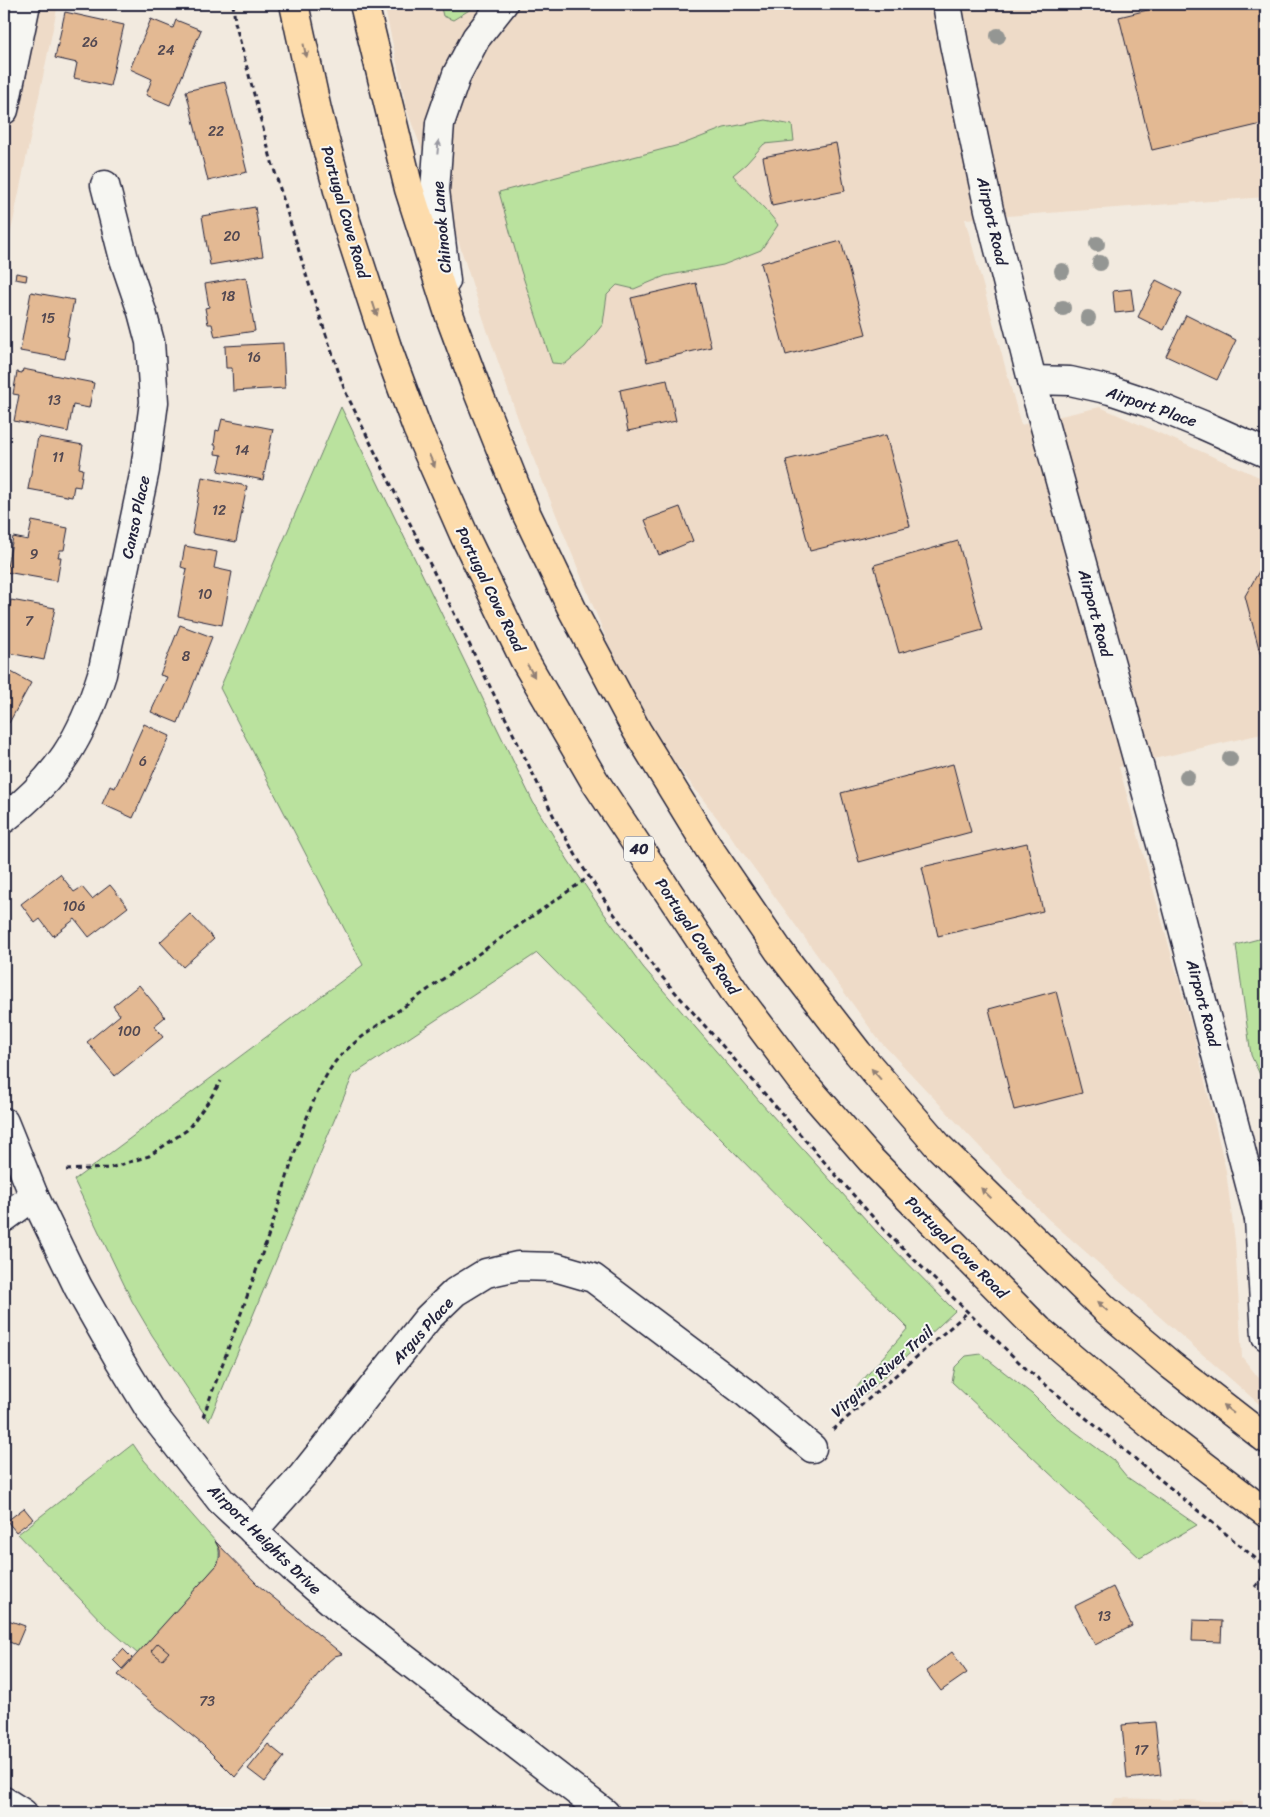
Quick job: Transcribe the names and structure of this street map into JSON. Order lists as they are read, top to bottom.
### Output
{
  "streets": {
    "main road": ["Portugal Cove Road", "40"],
    "street": [
      "Airport Road",
      "Chinook Lane",
      "Airport Place",
      "Canso Place",
      "Argus Place",
      "Airport Heights Drive"
    ],
    "path": ["Virginia River Trail"]
  },
  "crossings": [
    ["Airport Road", "Airport Place"],
    ["Argus Place", "Virginia River Trail"],
    ["Argus Place", "Airport Heights Drive"]
  ],
  "one_way": ["Chinook Lane"],
  "house_numbers": [
    "26",
    "24",
    "22",
    "20",
    "18",
    "15",
    "16",
    "13",
    "14",
    "11",
    "12",
    "9",
    "10",
    "7",
    "8",
    "6",
    "106",
    "100",
    "13",
    "73",
    "17"
  ]
}
